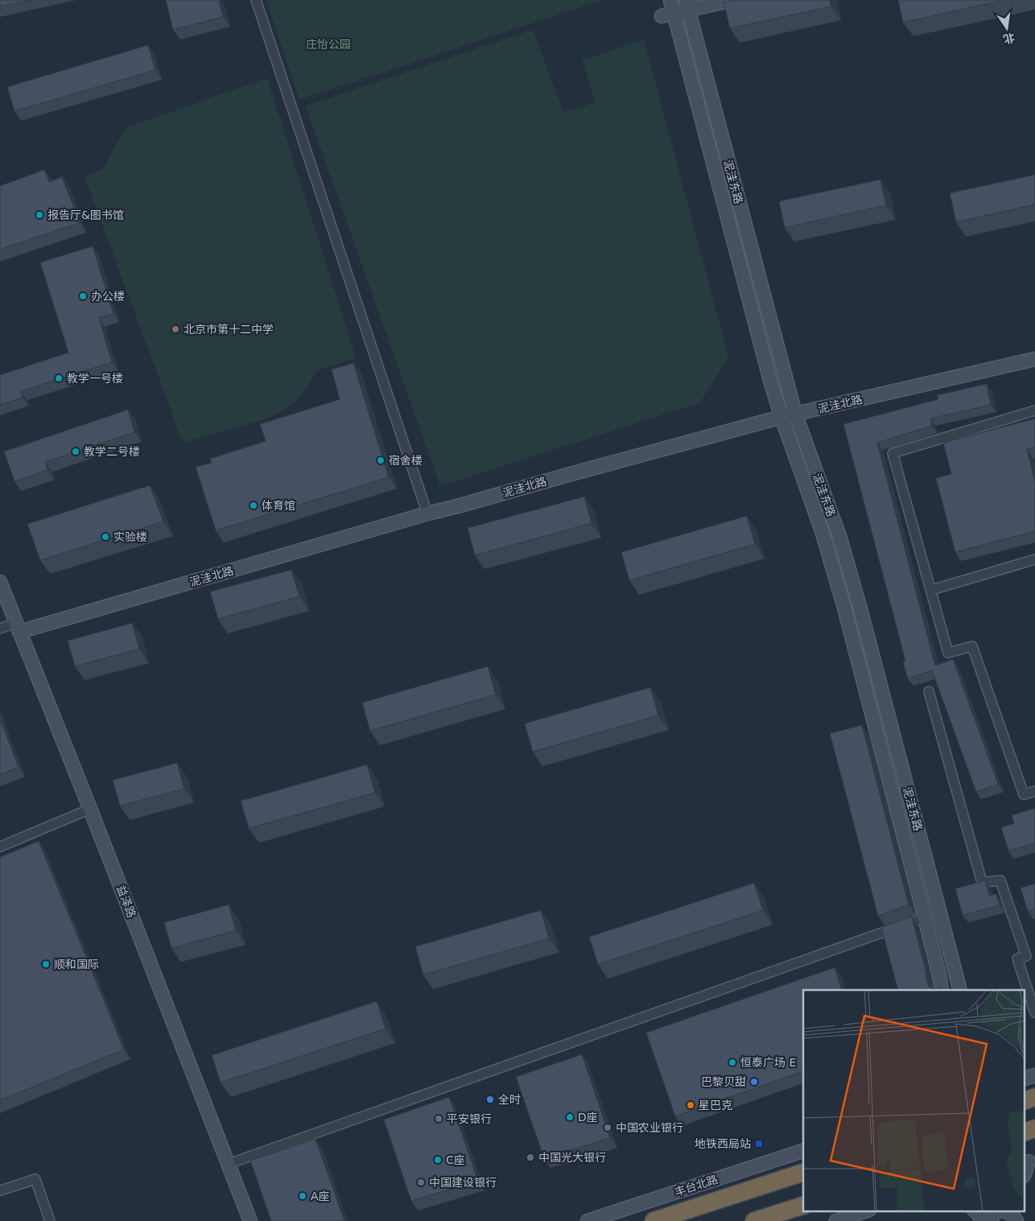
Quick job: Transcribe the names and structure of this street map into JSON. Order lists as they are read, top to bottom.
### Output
{
  "streets": {
    "highway": ["丰台北路"],
    "street": ["泥洼东路", "泥洼北路", "益泽路"]
  },
  "crossings": [
    ["泥洼东路", "泥洼北路"],
    ["泥洼北路", "益泽路"]
  ],
  "parks": ["庄怡公园"],
  "places": {
    "other": [
      "报告厅&图书馆",
      "办公楼",
      "北京市第十二中学",
      "教学一号楼",
      "教学二号楼",
      "宿舍楼",
      "体育馆",
      "实验楼",
      "顺和国际",
      "恒泰广场 E",
      "巴黎贝甜",
      "全时",
      "星巴克",
      "D座",
      "平安银行",
      "中国农业银行",
      "中国光大银行",
      "C座",
      "中国建设银行",
      "A座"
    ],
    "transit": ["地铁西局站"]
  },
  "north": "bottom"
}
